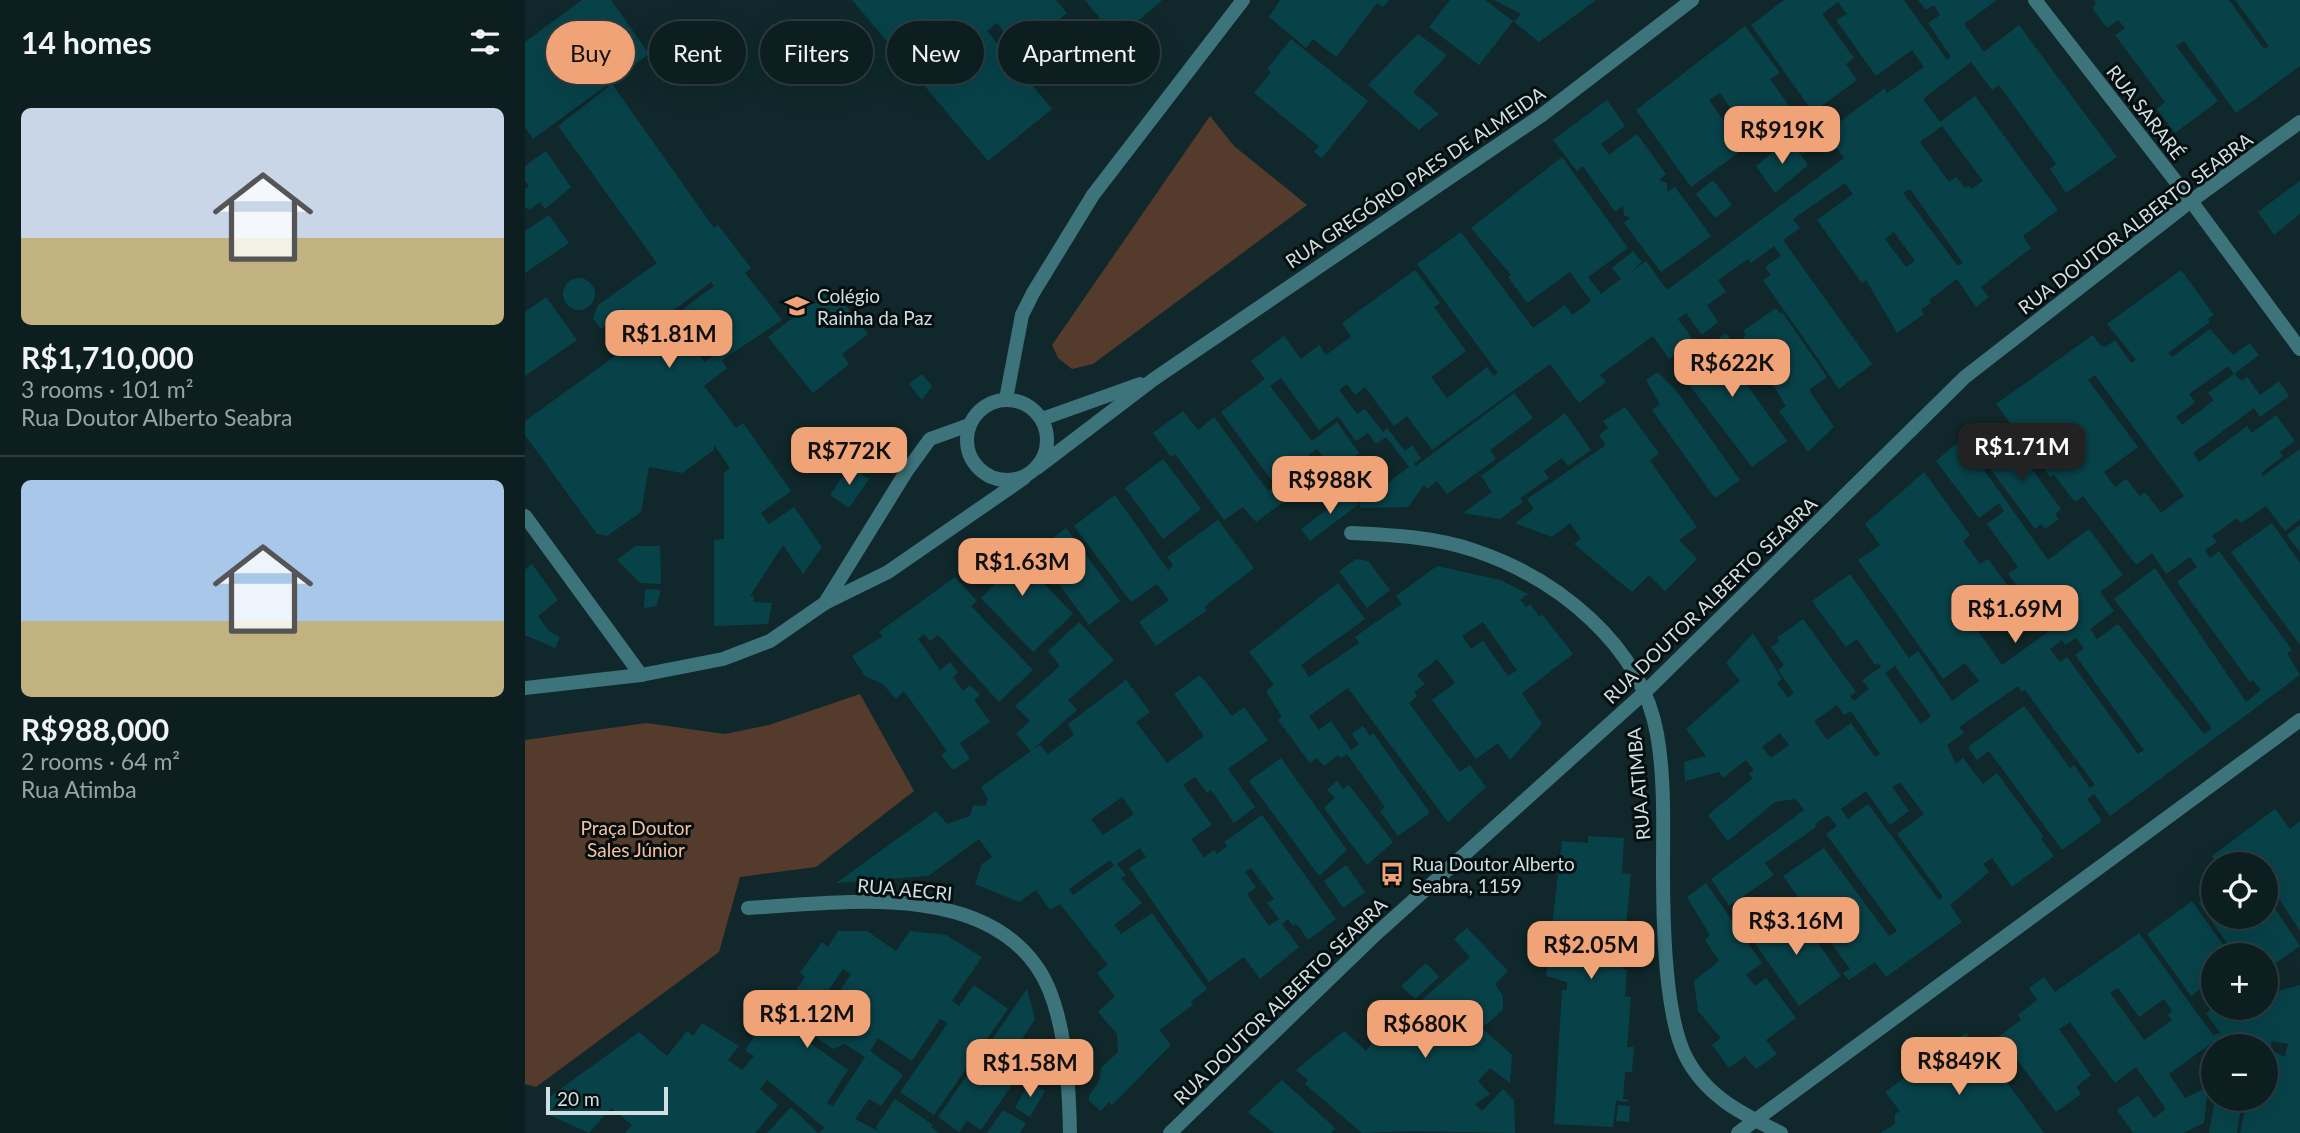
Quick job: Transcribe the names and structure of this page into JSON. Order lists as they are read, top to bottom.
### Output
{
  "streets": {
    "street": [
      "RUA SARARÉ",
      "RUA GREGÓRIO PAES DE ALMEIDA",
      "RUA DOUTOR ALBERTO SEABRA",
      "RUA ATIMBA",
      "RUA AECRI"
    ]
  },
  "crossings": [
    ["RUA SARARÉ", "RUA DOUTOR ALBERTO SEABRA"],
    ["RUA DOUTOR ALBERTO SEABRA", "RUA ATIMBA"]
  ],
  "parks": ["Praça Doutor Sales Júnior"],
  "places": {
    "school or university": ["Colégio Rainha da Paz"],
    "bus stop": ["Rua Doutor Alberto Seabra, 1159"]
  },
  "scale_bar": "20 m",
  "page": {
    "heading": "14 homes",
    "chip": [
      "Buy",
      "Rent",
      "Filters",
      "New",
      "Apartment"
    ],
    "list": [
      {
        "name": "R$1,710,000",
        "note": "3 rooms · 101 m² · Rua Doutor Alberto Seabra"
      },
      {
        "name": "R$988,000",
        "note": "2 rooms · 64 m² · Rua Atimba"
      }
    ],
    "price": [
      "R$919K",
      "R$1.81M",
      "R$622K",
      "R$1.71M",
      "R$772K",
      "R$988K",
      "R$1.63M",
      "R$1.69M",
      "R$3.16M",
      "R$2.05M",
      "R$1.12M",
      "R$680K",
      "R$849K",
      "R$1.58M"
    ],
    "map_buttons": ["+", "−"],
    "scale": "20 m"
  }
}
